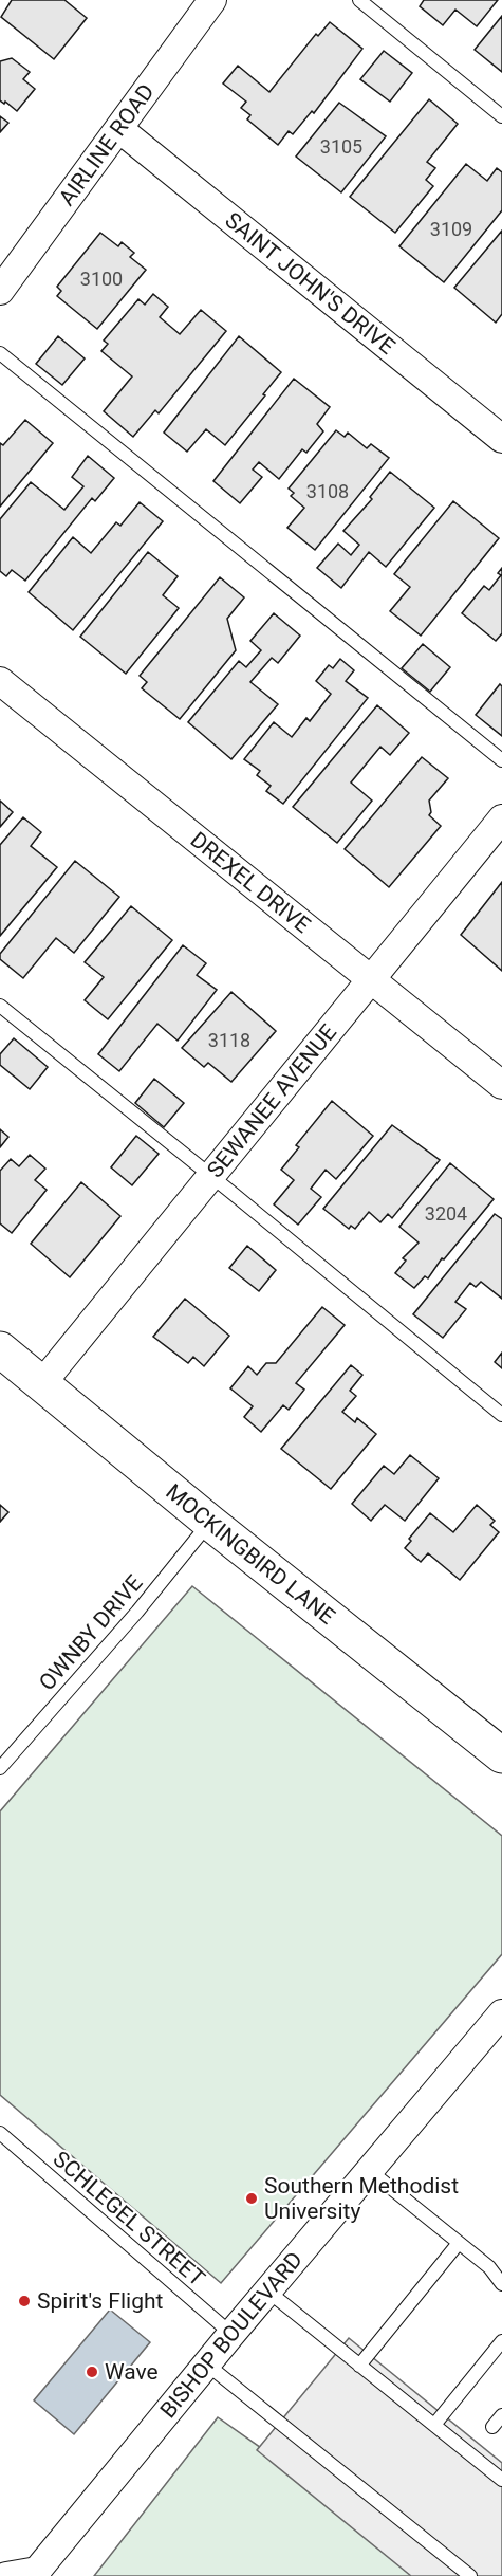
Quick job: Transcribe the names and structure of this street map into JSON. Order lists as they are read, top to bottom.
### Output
{
  "streets": {
    "main road": ["MOCKINGBIRD LANE"],
    "street": [
      "AIRLINE ROAD",
      "SAINT JOHN'S DRIVE",
      "DREXEL DRIVE",
      "SEWANEE AVENUE",
      "BISHOP BOULEVARD"
    ],
    "lane": ["OWNBY DRIVE", "SCHLEGEL STREET"]
  },
  "crossings": [
    ["AIRLINE ROAD", "SAINT JOHN'S DRIVE"],
    ["DREXEL DRIVE", "SEWANEE AVENUE"],
    ["SEWANEE AVENUE", "MOCKINGBIRD LANE"],
    ["MOCKINGBIRD LANE", "OWNBY DRIVE"],
    ["SCHLEGEL STREET", "BISHOP BOULEVARD"]
  ],
  "places": ["Southern Methodist University", "Spirit's Flight", "Wave"],
  "house_numbers": [
    "3105",
    "3109",
    "3100",
    "3108",
    "3118",
    "3204"
  ]
}
